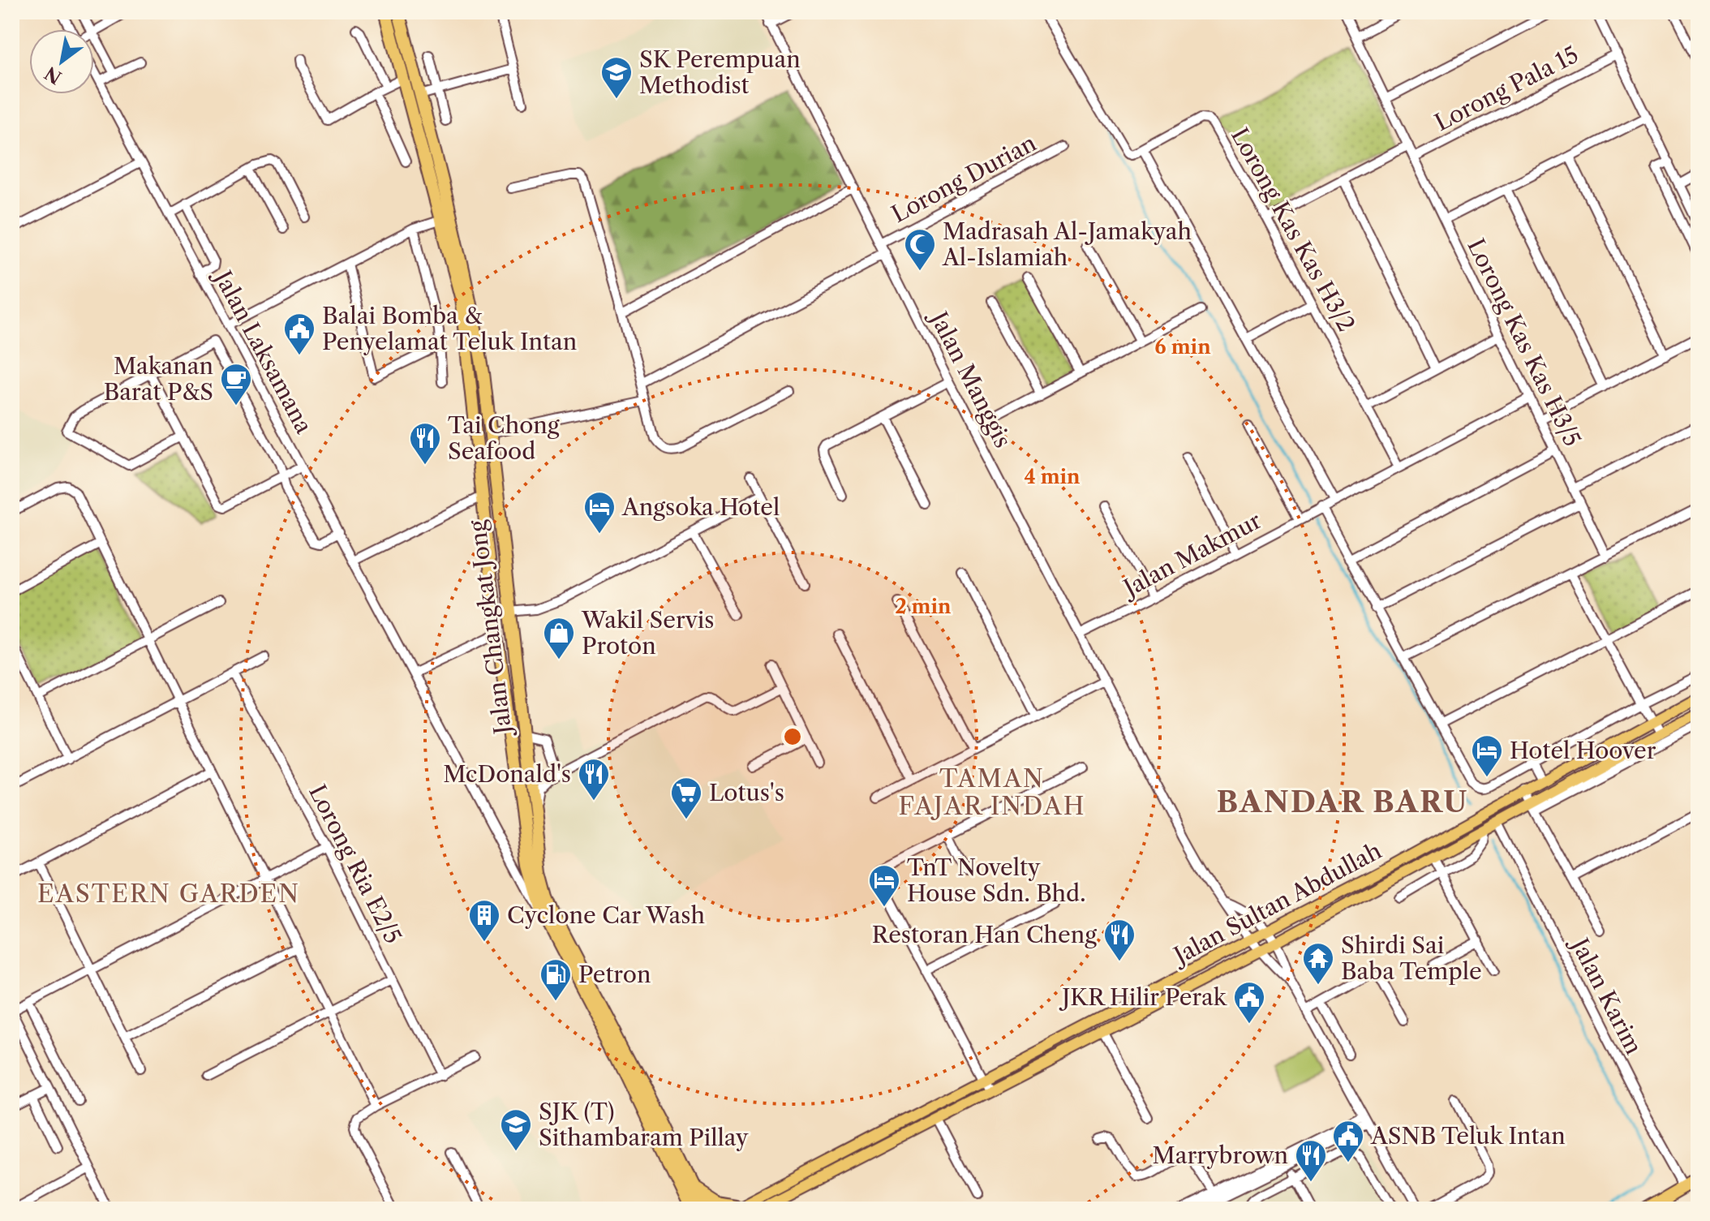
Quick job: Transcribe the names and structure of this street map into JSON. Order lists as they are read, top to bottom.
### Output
{
  "streets": {
    "highway": ["Jalan Changkat Jong"],
    "main road": ["Jalan Sultan Abdullah"],
    "street": [
      "Lorong Pala 15",
      "Lorong Durian",
      "Lorong Kas Kas H3/2",
      "Lorong Kas Kas H3/5",
      "Jalan Laksamana",
      "Jalan Manggis",
      "Jalan Makmur",
      "Lorong Ria E2/5",
      "Jalan Karim"
    ]
  },
  "crossings": [
    ["Lorong Pala 15", "Lorong Kas Kas H3/5"],
    ["Lorong Durian", "Jalan Manggis"],
    ["Lorong Kas Kas H3/2", "Jalan Makmur"],
    ["Lorong Kas Kas H3/5", "Jalan Makmur"],
    ["Jalan Laksamana", "Jalan Changkat Jong"],
    ["Jalan Manggis", "Jalan Makmur"],
    ["Jalan Manggis", "Jalan Sultan Abdullah"],
    ["Jalan Sultan Abdullah", "Jalan Karim"]
  ],
  "districts": ["TAMAN FAJAR INDAH", "BANDAR BARU", "EASTERN GARDEN"],
  "places": {
    "school or university": ["SK Perempuan Methodist", "SJK (T) Sithambaram Pillay"],
    "mosque": ["Madrasah Al-Jamakyah Al-Islamiah"],
    "public building": ["Balai Bomba & Penyelamat Teluk Intan", "JKR Hilir Perak", "ASNB Teluk Intan"],
    "cafe": ["Makanan Barat P&S"],
    "restaurant": [
      "Tai Chong Seafood",
      "McDonald's",
      "Restoran Han Cheng",
      "Marrybrown"
    ],
    "hotel": ["Angsoka Hotel", "Hotel Hoover", "TnT Novelty House Sdn. Bhd."],
    "shop": ["Wakil Servis Proton"],
    "supermarket": ["Lotus's"],
    "building": ["Cyclone Car Wash"],
    "temple": ["Shirdi Sai Baba Temple"],
    "fuel station": ["Petron"]
  },
  "north": "bottom left",
  "rings": ["6 min", "4 min", "2 min"]
}
